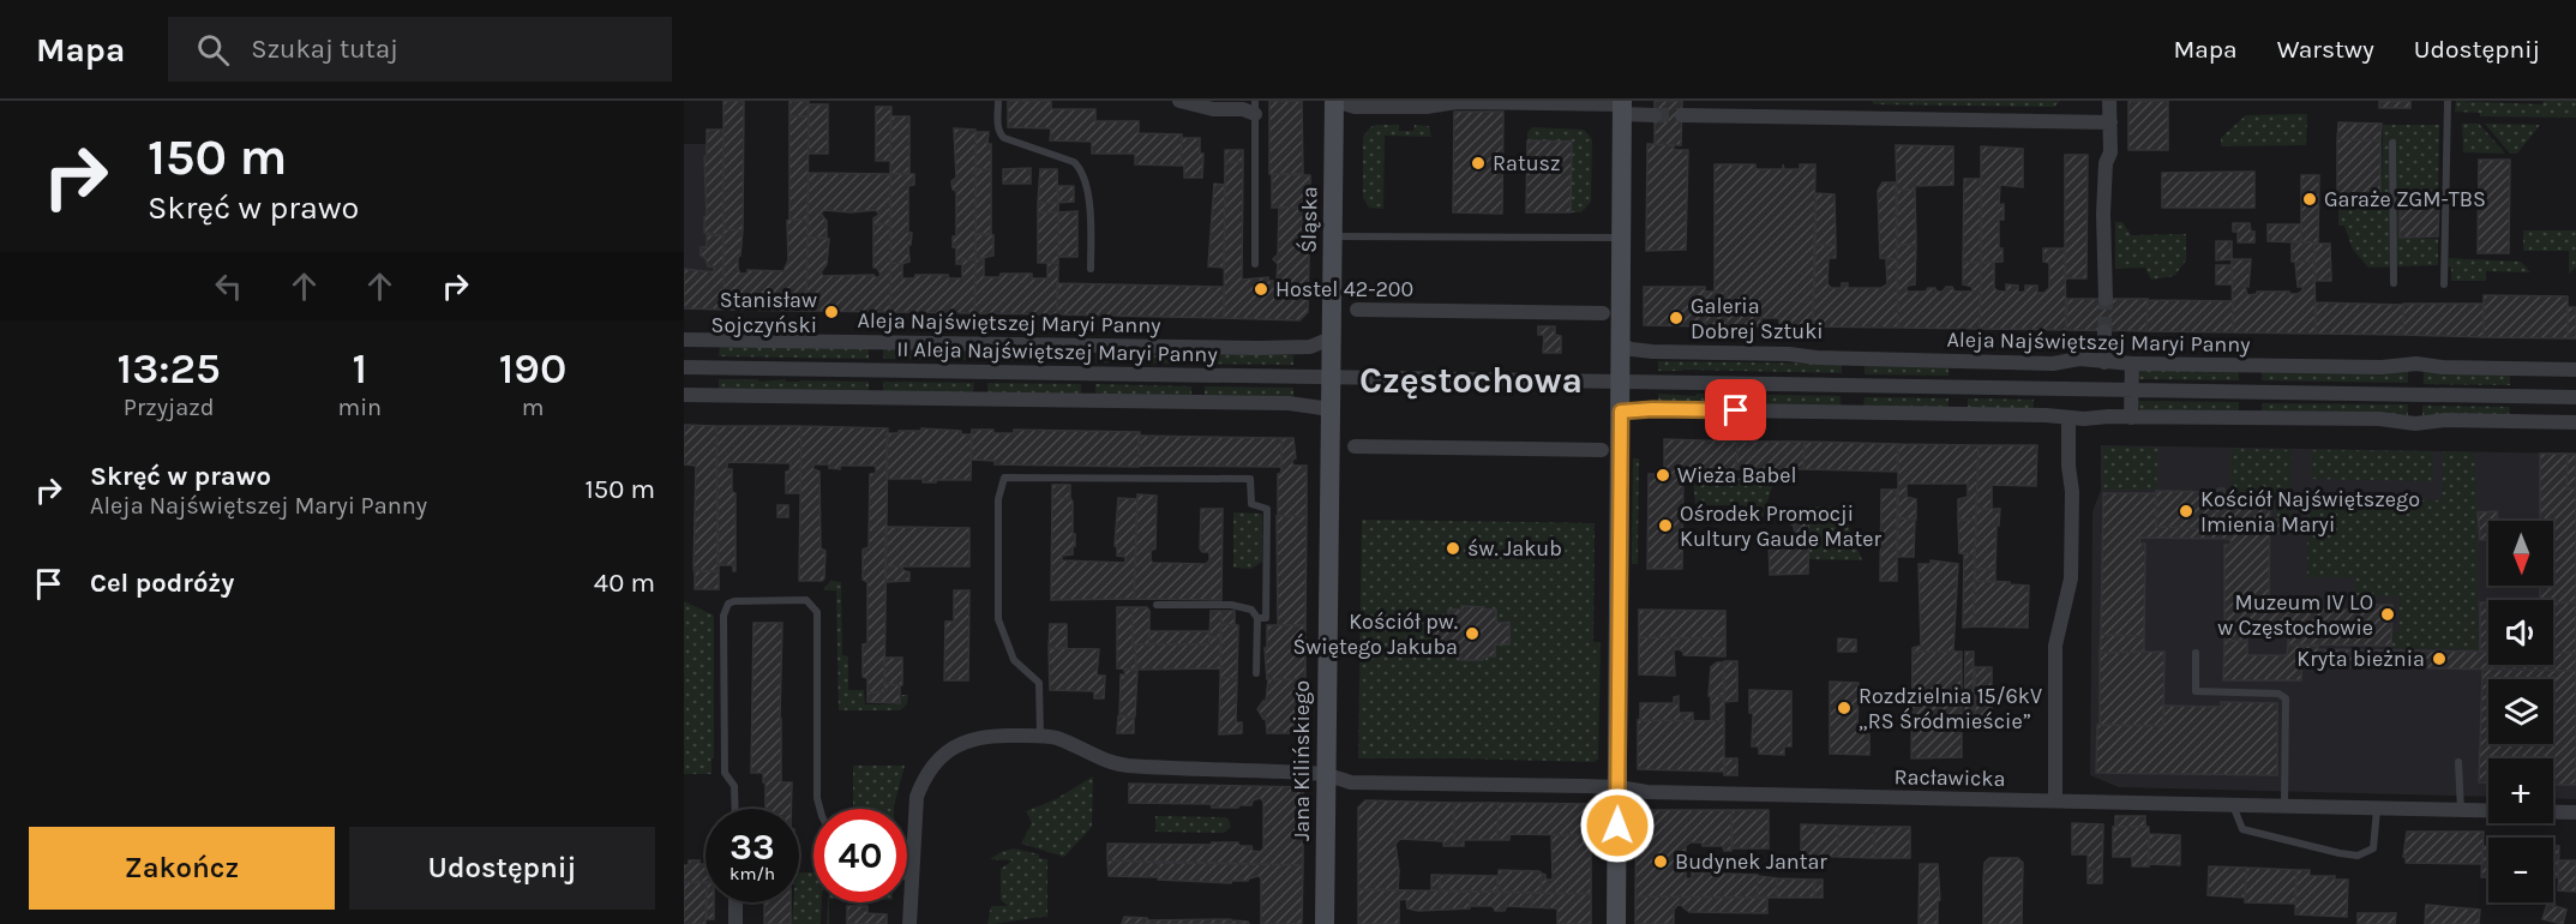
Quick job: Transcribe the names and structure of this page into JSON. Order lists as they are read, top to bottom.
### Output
{
  "streets": {
    "street": [
      "Śląska",
      "Aleja Najświętszej Maryi Panny",
      "II Aleja Najświętszej Maryi Panny",
      "Jana Kilińskiego",
      "Racławicka"
    ]
  },
  "crossings": [
    ["Śląska", "Aleja Najświętszej Maryi Panny"],
    ["Śląska", "Jana Kilińskiego"],
    ["Aleja Najświętszej Maryi Panny", "Jana Kilińskiego"],
    ["II Aleja Najświętszej Maryi Panny", "Jana Kilińskiego"],
    ["Jana Kilińskiego", "Racławicka"]
  ],
  "districts": ["Częstochowa"],
  "places": [
    "Ratusz",
    "Garaże ZGM-TBS",
    "Hostel 42-200",
    "Stanisław Sojczyński",
    "Galeria Dobrej Sztuki",
    "Wieża Babel",
    "Kościół Najświętszego Imienia Maryi",
    "Ośrodek Promocji Kultury Gaude Mater",
    "św. Jakub",
    "Muzeum IV LO w Częstochowie",
    "Kościół pw. Świętego Jakuba",
    "Kryta bieżnia",
    "Rozdzielnia 15/6kV „RS Śródmieście”",
    "Budynek Jantar"
  ],
  "north": "bottom",
  "page": {
    "header": "Mapa",
    "search": "Szukaj tutaj",
    "nav": ["Mapa", "Warstwy", "Udostępnij"],
    "turn": ["150 m", "Skręć w prawo"],
    "eta": [
      "13:25",
      "Przyjazd",
      "1",
      "min",
      "190",
      "m"
    ],
    "list": [
      {
        "name": "Skręć w prawo",
        "note": "Aleja Najświętszej Maryi Panny",
        "value": "150 m"
      },
      {
        "name": "Cel podróży",
        "value": "40 m"
      }
    ],
    "map_buttons": ["+", "−"],
    "speed": "33 km/h",
    "limit": "40",
    "buttons": ["Zakończ", "Udostępnij"]
  }
}
